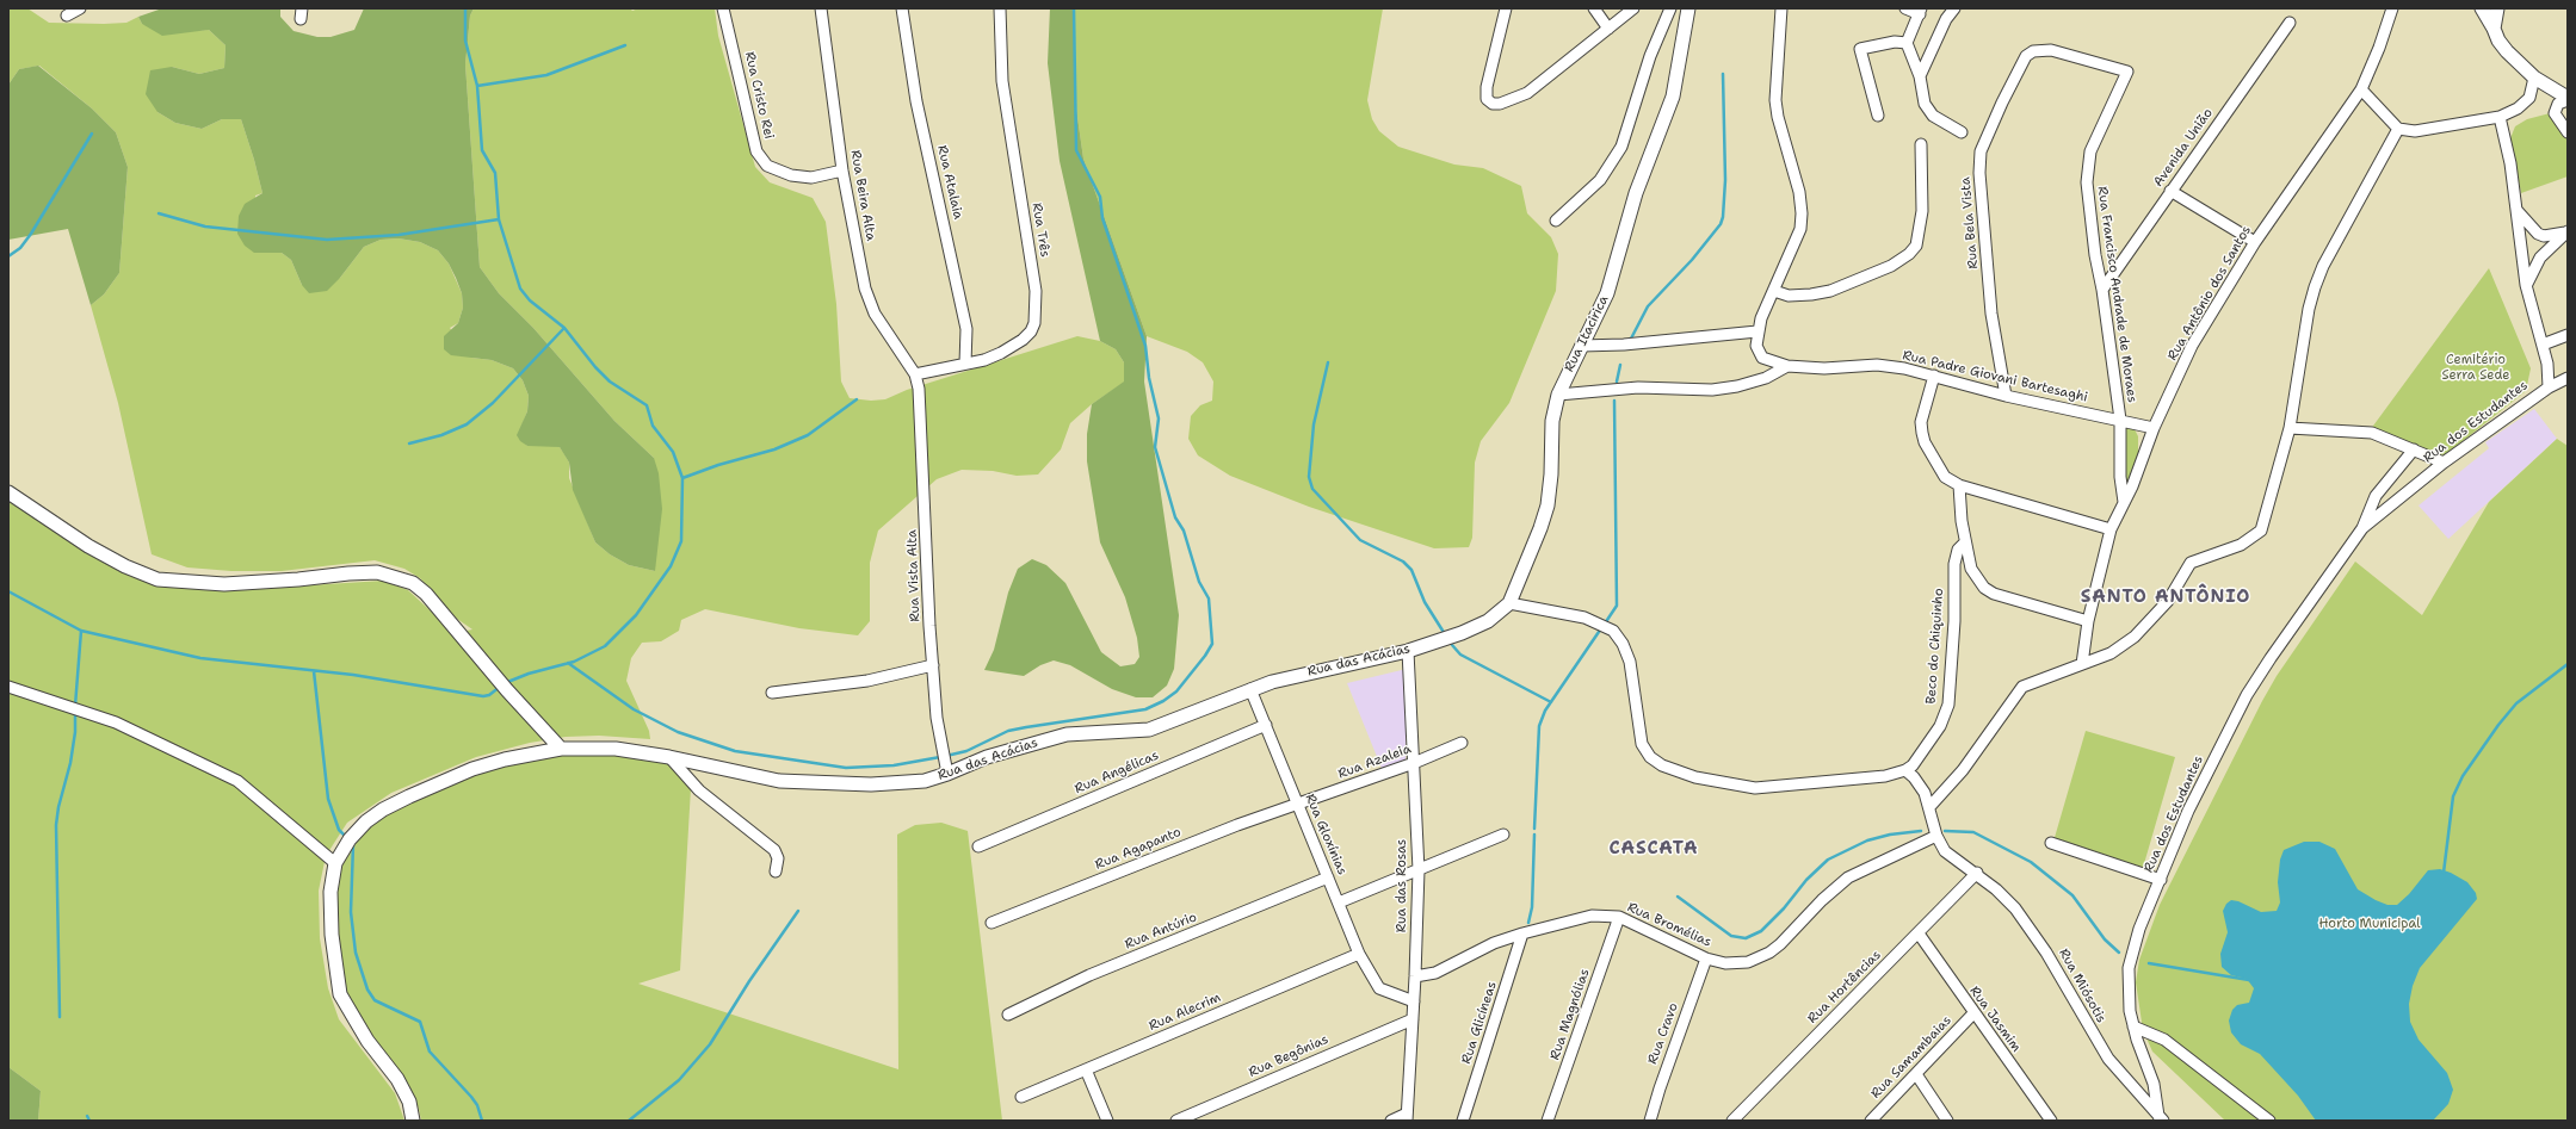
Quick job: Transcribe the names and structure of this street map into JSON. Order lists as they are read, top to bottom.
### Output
{
  "streets": {
    "street": [
      "Rua Cristo Rei",
      "Avenida União",
      "Rua Atalaia",
      "Rua Beira Alta",
      "Rua Bela Vista",
      "Rua Três",
      "Rua Antônio dos Santos",
      "Rua Francisco Andrade de Moraes",
      "Rua Itacirica",
      "Rua Padre Giovani Bartesaghi",
      "Rua dos Estudantes",
      "Rua Vista Alta",
      "Beco do Chiquinho",
      "Rua das Acácias",
      "Rua Azaleia",
      "Rua Angélicas",
      "Rua Gloxínias",
      "Rua Agapanto",
      "Rua das Rosas",
      "Rua Bromélias",
      "Rua Antúrio",
      "Rua Miósotis",
      "Rua Hortências",
      "Rua Alecrim",
      "Rua Magnólias",
      "Rua Jasmim",
      "Rua Glicíneas",
      "Rua Cravo",
      "Rua Begônias",
      "Rua Samambaias"
    ]
  },
  "crossings": [
    ["Rua Cristo Rei", "Rua Beira Alta"],
    ["Avenida União", "Rua Francisco Andrade de Moraes"],
    ["Rua Atalaia", "Rua Três"],
    ["Rua Beira Alta", "Rua Três"],
    ["Rua Beira Alta", "Rua Vista Alta"],
    ["Rua Bela Vista", "Rua Francisco Andrade de Moraes"],
    ["Rua Bela Vista", "Rua Padre Giovani Bartesaghi"],
    ["Rua Três", "Rua Vista Alta"],
    ["Rua Antônio dos Santos", "Rua Francisco Andrade de Moraes"],
    ["Rua Antônio dos Santos", "Rua Padre Giovani Bartesaghi"],
    ["Rua Francisco Andrade de Moraes", "Rua Padre Giovani Bartesaghi"],
    ["Rua Itacirica", "Rua das Acácias"],
    ["Rua dos Estudantes", "Rua Miósotis"],
    ["Rua Vista Alta", "Rua das Acácias"],
    ["Rua das Acácias", "Rua Gloxínias"],
    ["Rua das Acácias", "Rua das Rosas"],
    ["Rua Azaleia", "Rua Gloxínias"],
    ["Rua Azaleia", "Rua Agapanto"],
    ["Rua Azaleia", "Rua das Rosas"],
    ["Rua Angélicas", "Rua Gloxínias"],
    ["Rua Gloxínias", "Rua Agapanto"],
    ["Rua Gloxínias", "Rua das Rosas"],
    ["Rua Gloxínias", "Rua Antúrio"],
    ["Rua Gloxínias", "Rua Alecrim"],
    ["Rua das Rosas", "Rua Bromélias"],
    ["Rua das Rosas", "Rua Begônias"],
    ["Rua Bromélias", "Rua Magnólias"],
    ["Rua Bromélias", "Rua Glicíneas"],
    ["Rua Bromélias", "Rua Cravo"],
    ["Rua Miósotis", "Rua Hortências"],
    ["Rua Hortências", "Rua Jasmim"],
    ["Rua Jasmim", "Rua Samambaias"]
  ],
  "districts": ["SANTO ANTÔNIO", "CASCATA"],
  "parks": ["Cemitério Serra Sede", "Horto Municipal"]
}
